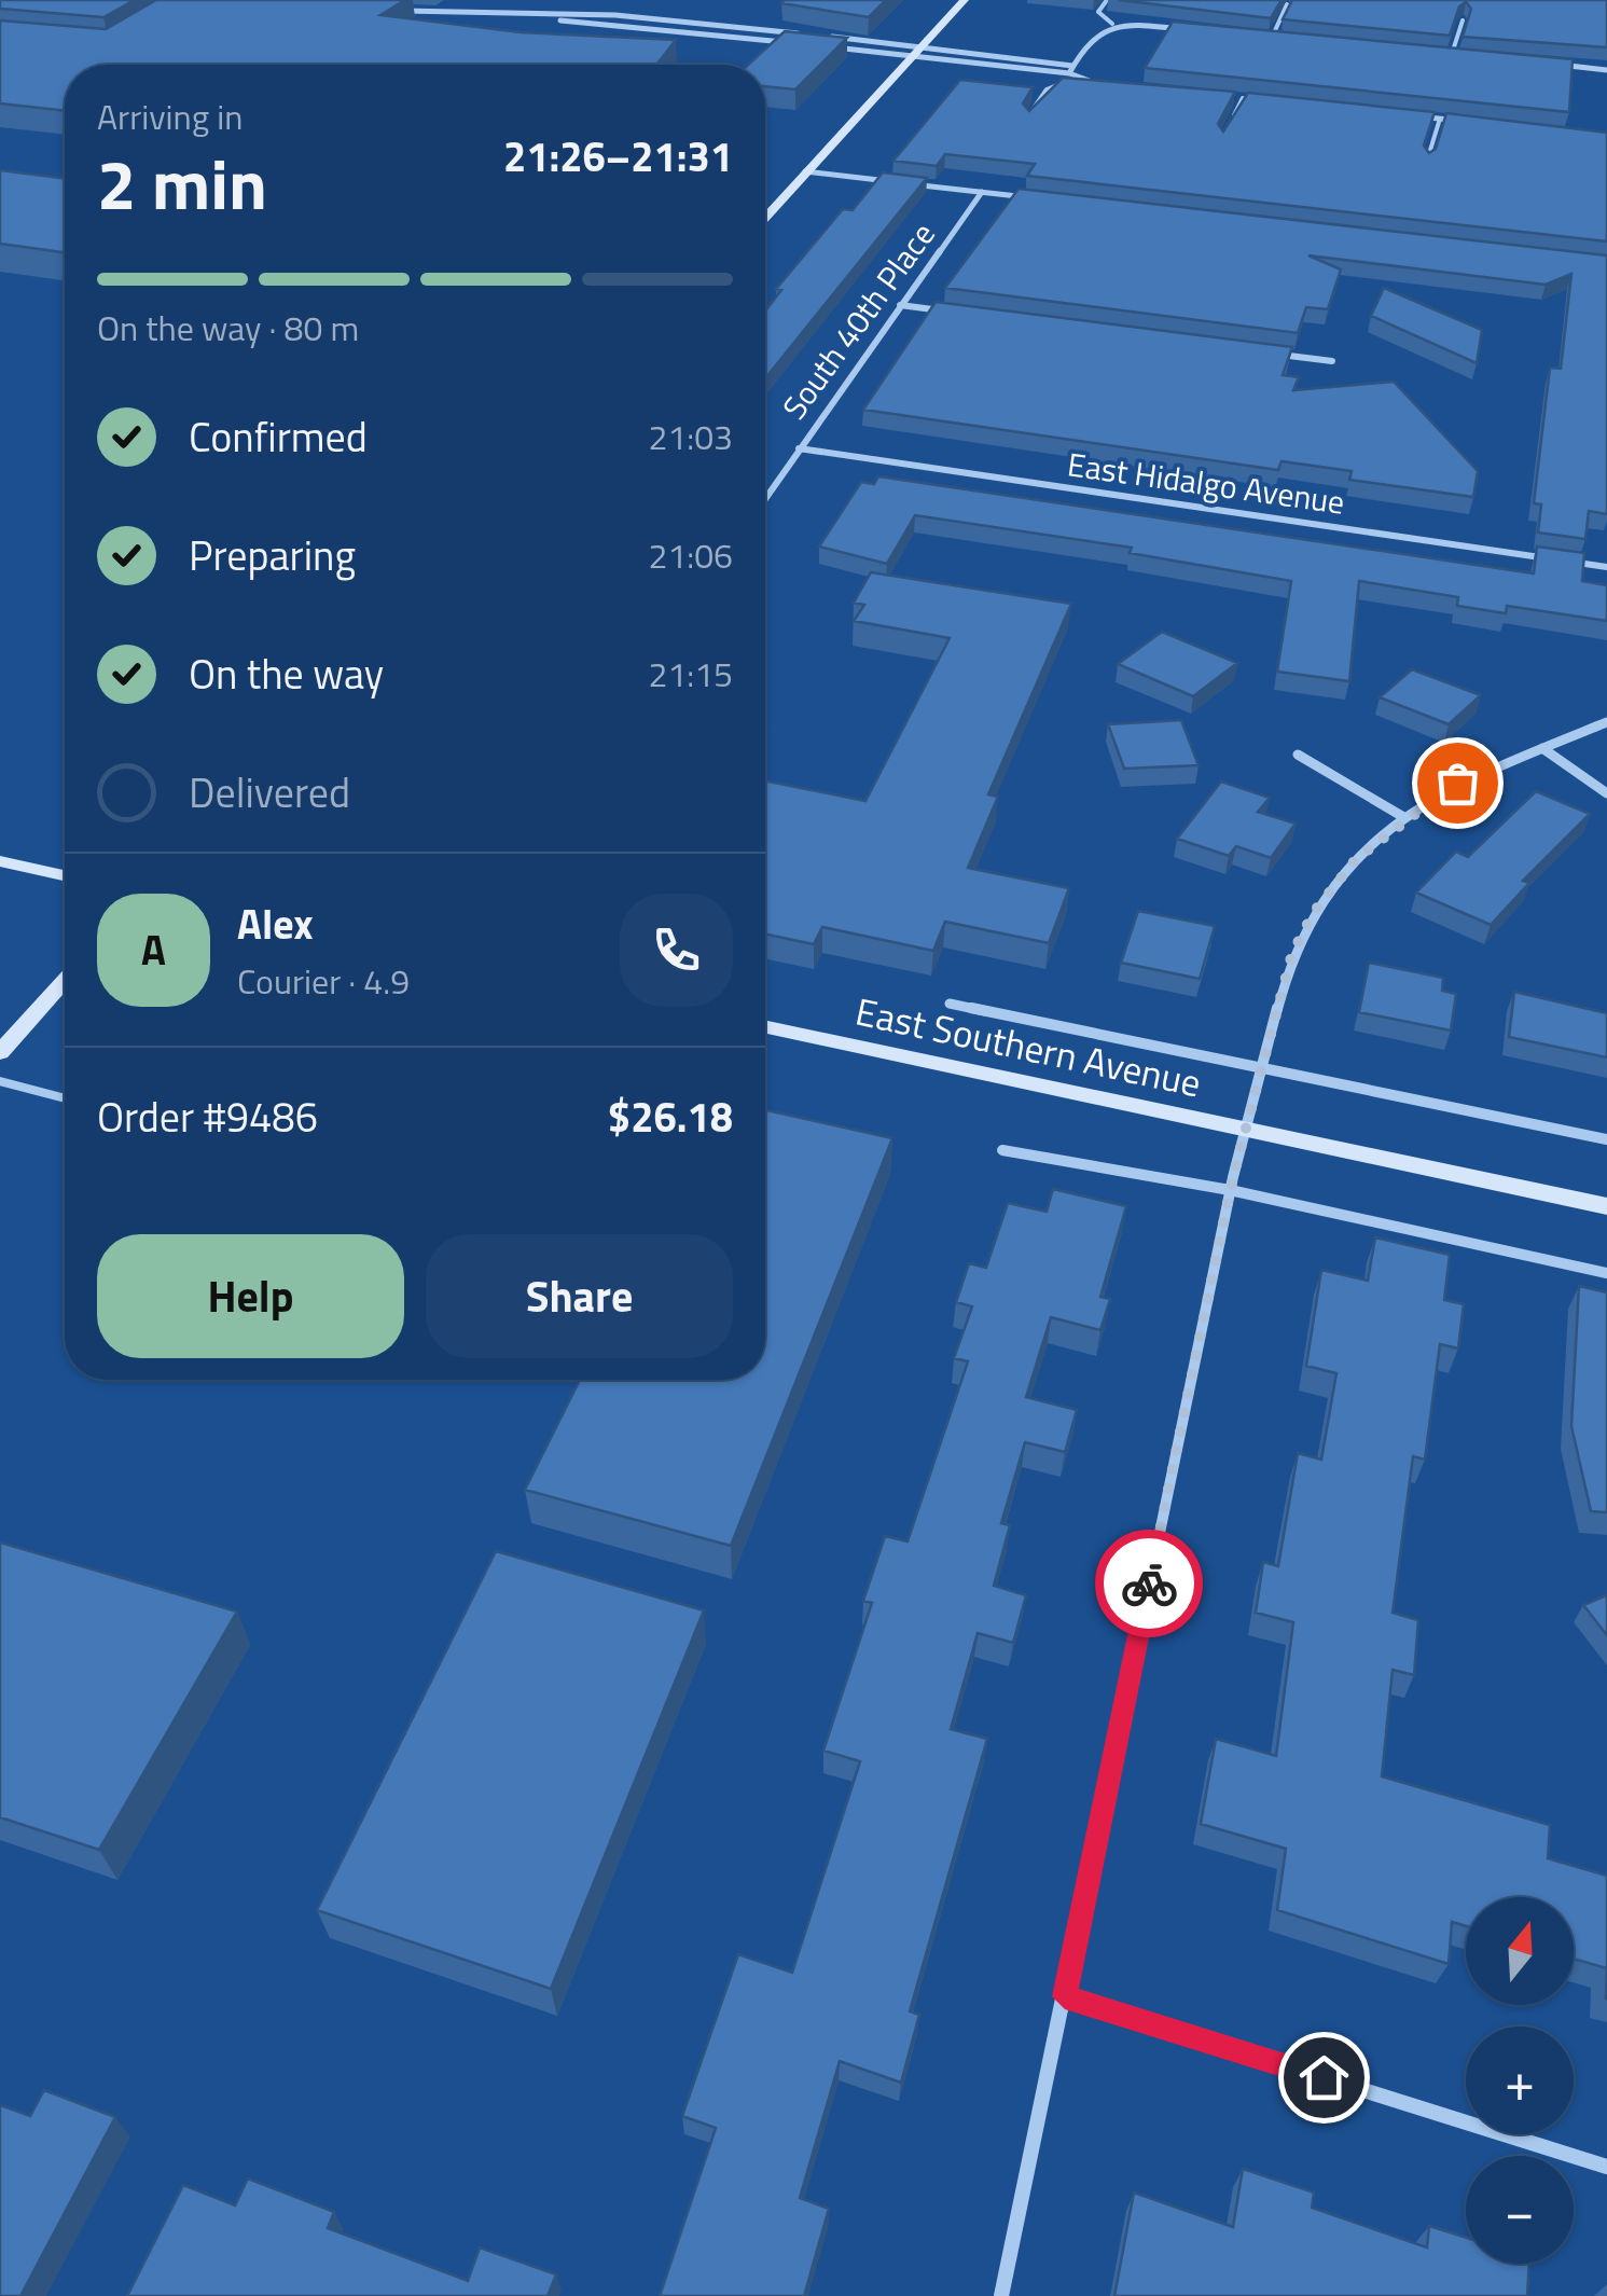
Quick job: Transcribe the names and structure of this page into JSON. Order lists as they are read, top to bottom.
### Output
{
  "streets": {
    "main road": ["East Southern Avenue"],
    "street": ["South 40th Place", "East Hidalgo Avenue"]
  },
  "crossings": [
    ["South 40th Place", "East Hidalgo Avenue"]
  ],
  "north": "top",
  "page": {
    "heading": ["2 min", "Arriving in", "21:26–21:31"],
    "panel": [
      "Alex",
      "Courier · 4.9",
      "Order #9486",
      "$26.18"
    ],
    "bar": "On the way · 80 m",
    "list": [
      ["Confirmed", "21:03"],
      ["Preparing", "21:06"],
      ["On the way", "21:15"],
      "Delivered"
    ],
    "round": "A",
    "buttons": ["Help", "Share"],
    "map_buttons": ["+", "−"]
  }
}
